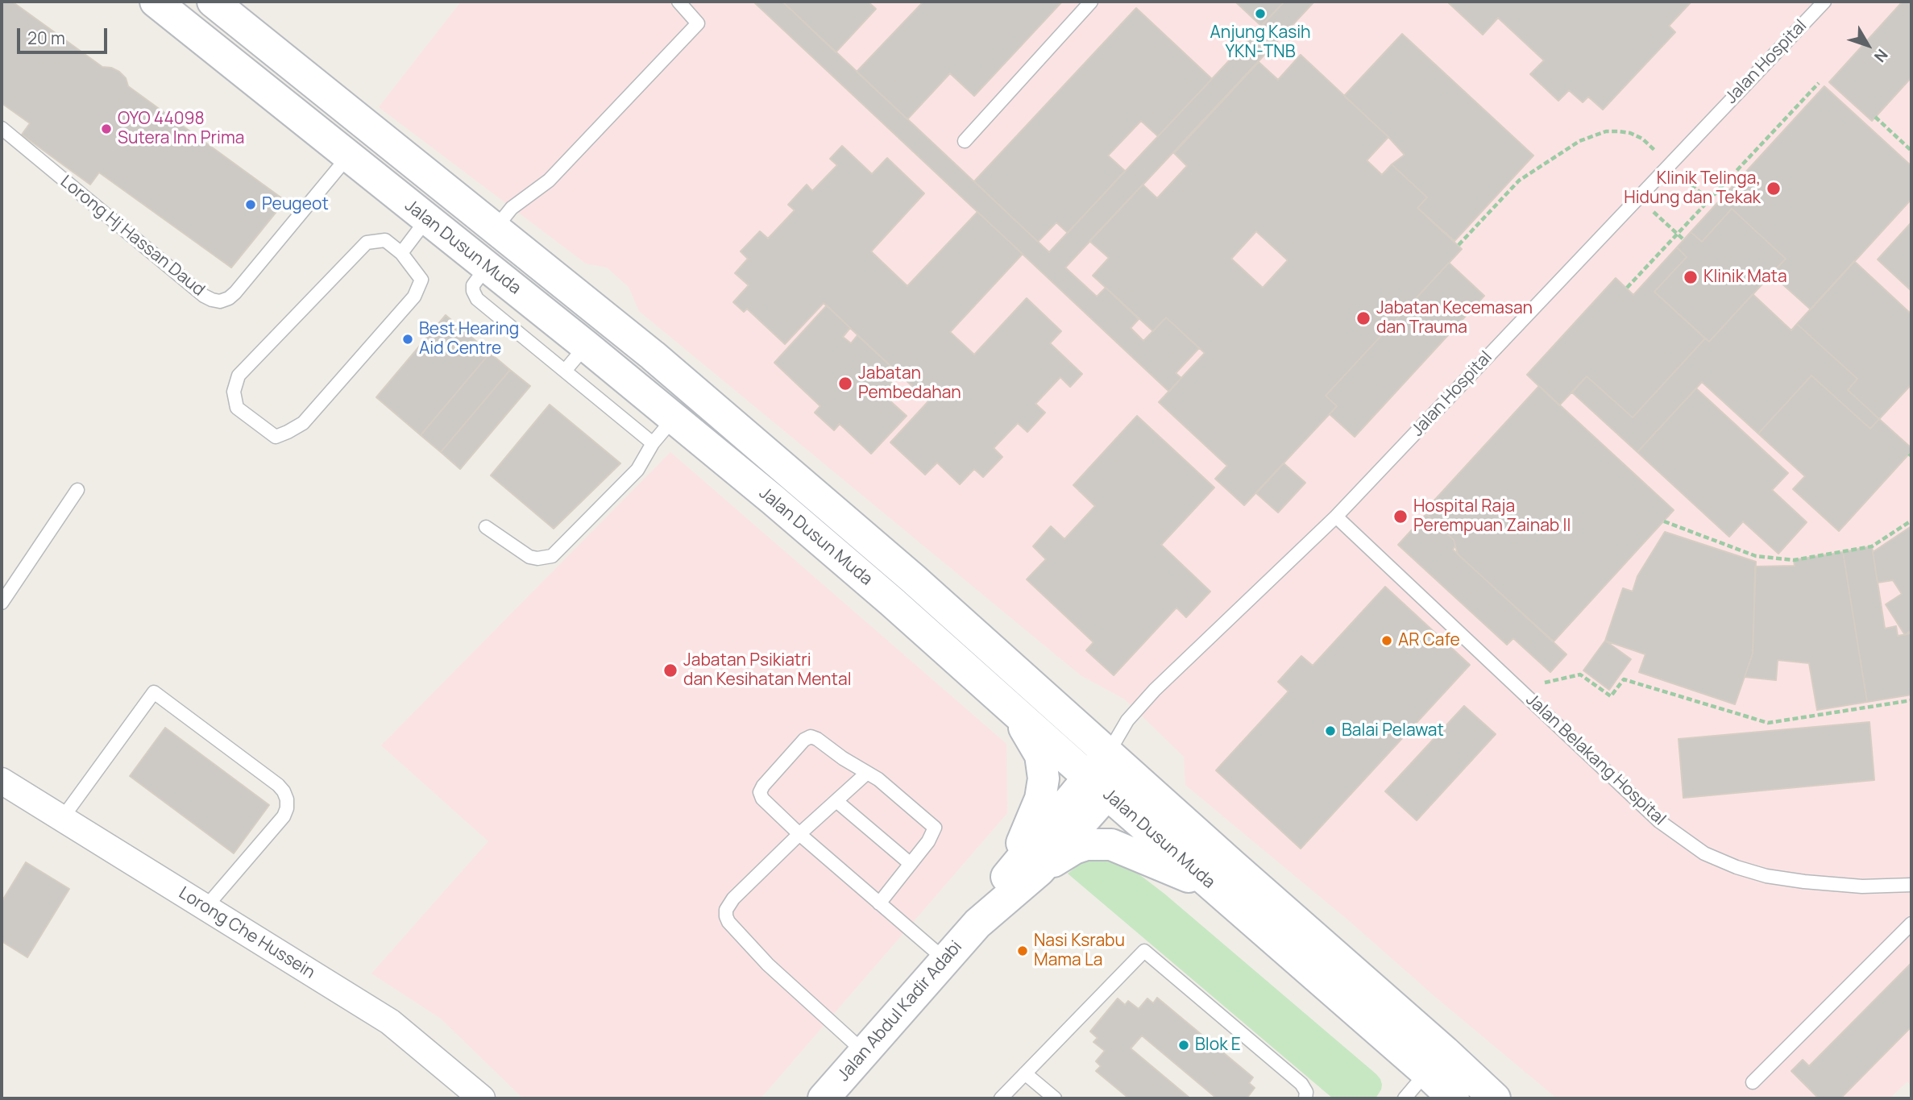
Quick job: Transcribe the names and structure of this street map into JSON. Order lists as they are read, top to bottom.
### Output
{
  "streets": {
    "main road": ["Jalan Dusun Muda", "Jalan Abdul Kadir Adabi"],
    "street": ["Lorong Che Hussein"],
    "lane": ["Jalan Hospital", "Lorong Hj Hassan Daud", "Jalan Belakang Hospital"]
  },
  "crossings": [
    ["Jalan Hospital", "Jalan Belakang Hospital"],
    ["Jalan Hospital", "Jalan Abdul Kadir Adabi"],
    ["Lorong Hj Hassan Daud", "Jalan Dusun Muda"],
    ["Jalan Dusun Muda", "Jalan Abdul Kadir Adabi"]
  ],
  "places": [
    "Anjung Kasih YKN-TNB",
    "OYO 44098 Sutera Inn Prima",
    "Klinik Telinga, Hidung dan Tekak",
    "Peugeot",
    "Klinik Mata",
    "Jabatan Kecemasan dan Trauma",
    "Best Hearing Aid Centre",
    "Jabatan Pembedahan",
    "Hospital Raja Perempuan Zainab II",
    "AR Cafe",
    "Jabatan Psikiatri dan Kesihatan Mental",
    "Balai Pelawat",
    "Nasi Ksrabu Mama La",
    "Blok E"
  ],
  "scale_bar": "20 m",
  "north": "bottom right"
}
